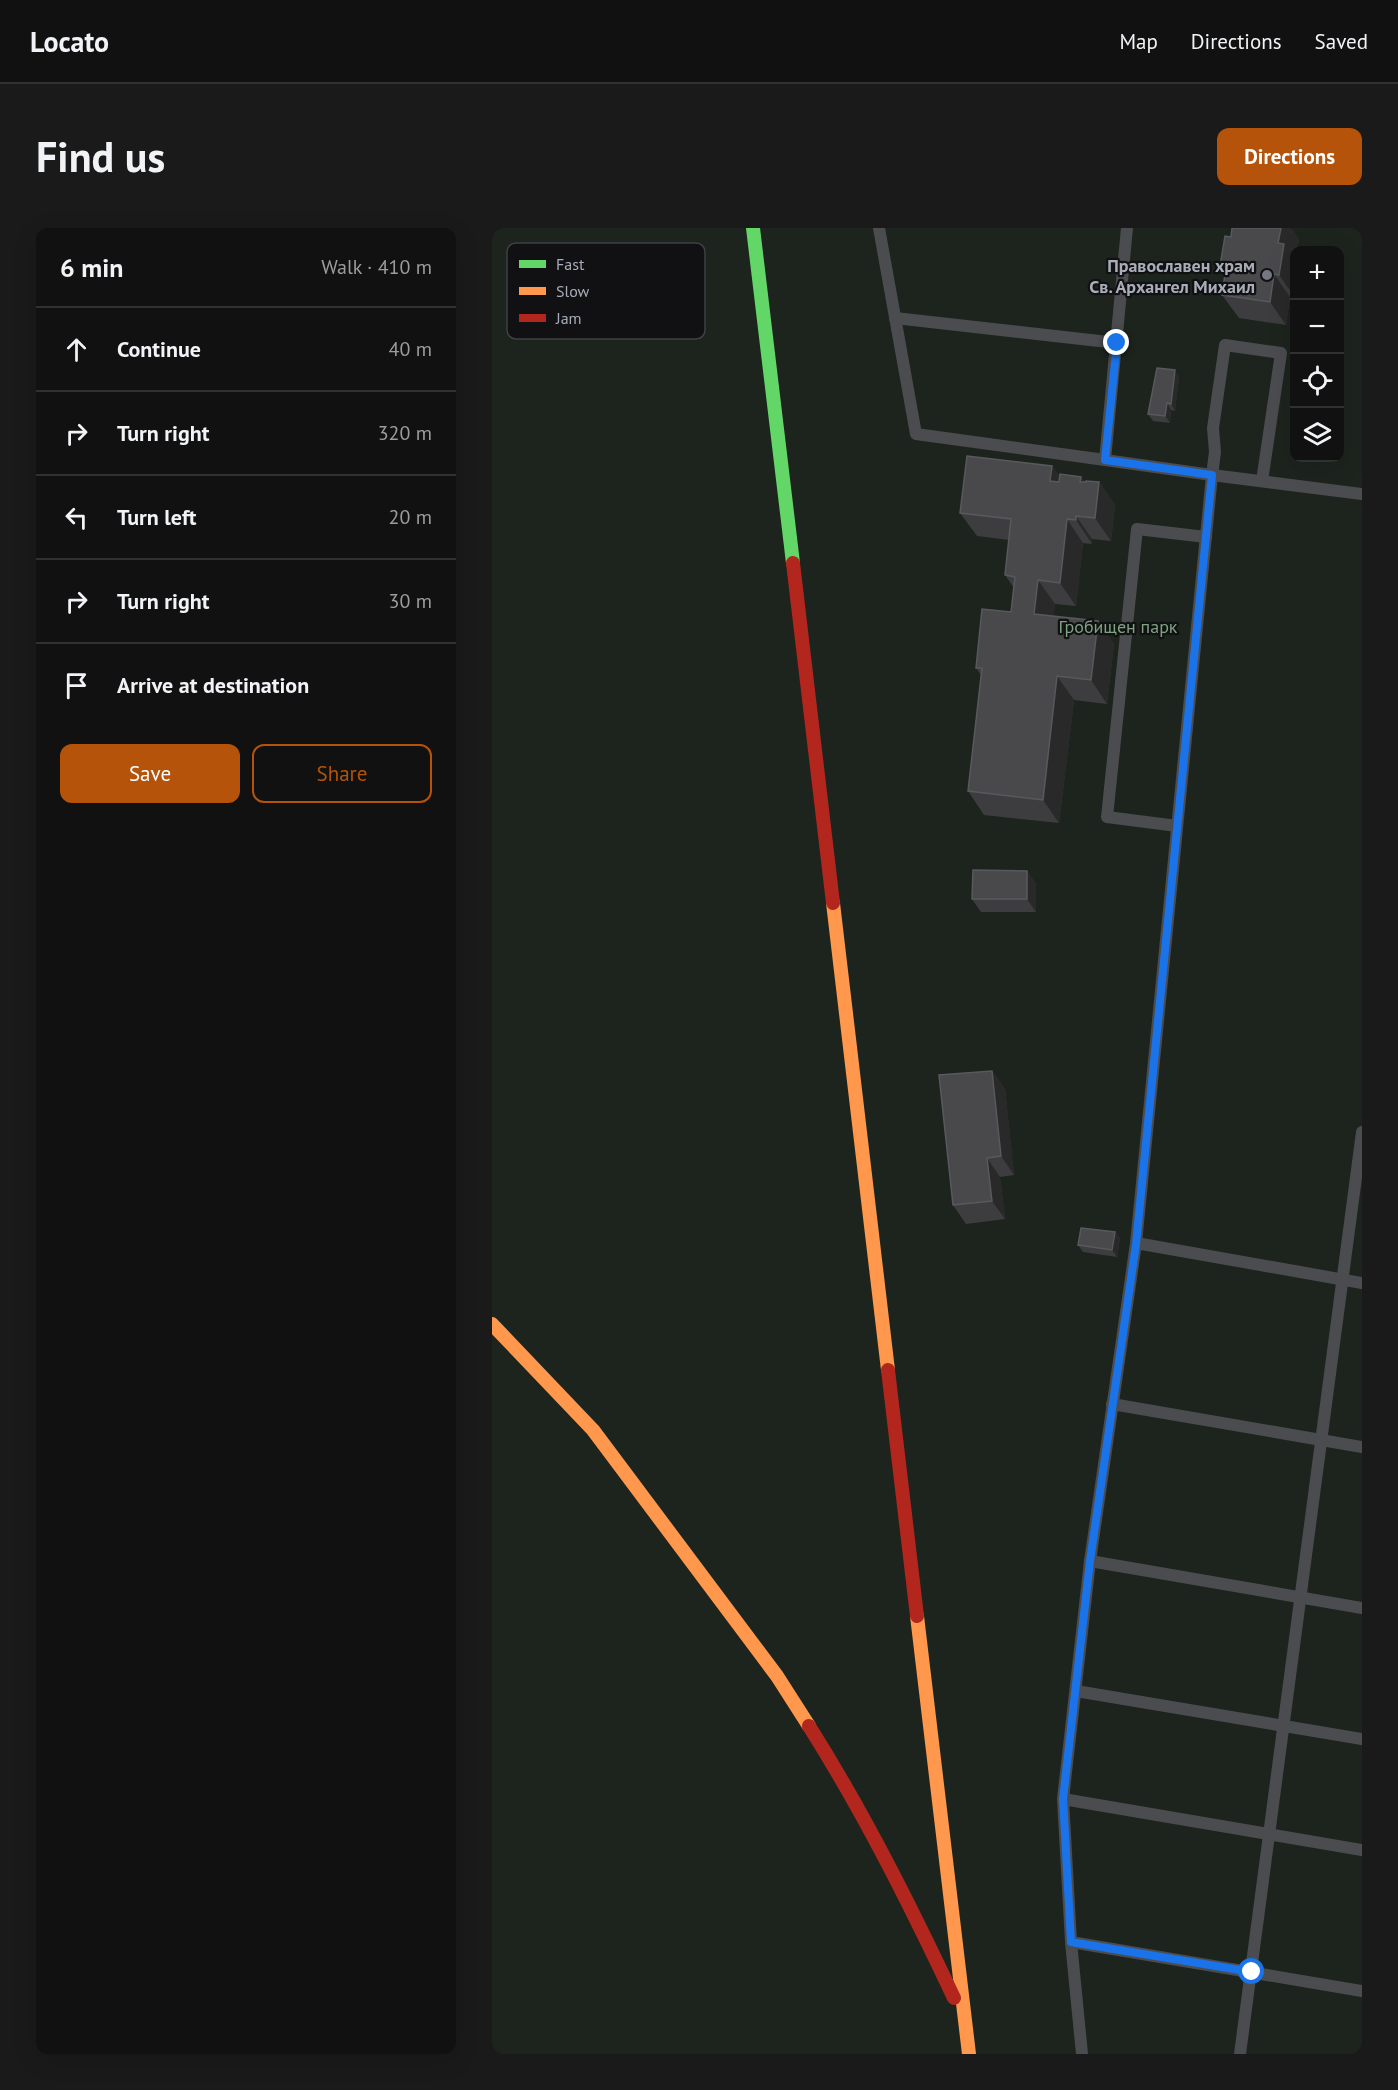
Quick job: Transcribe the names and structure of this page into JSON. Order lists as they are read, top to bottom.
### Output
{
  "parks": ["Гробищен парк"],
  "places": ["Православен храм Св. Архангел Михаил"],
  "legend": ["Fast", "Slow", "Jam"],
  "page": {
    "header": "Locato",
    "nav": ["Map", "Directions", "Saved"],
    "buttons": [
      "Directions",
      ["Save", "Share"]
    ],
    "title": "Find us",
    "heading": ["6 min", "Walk · 410 m"],
    "map_buttons": ["+", "−"],
    "list": [
      ["Continue", "40 m"],
      ["Turn right", "320 m"],
      ["Turn left", "20 m"],
      ["Turn right", "30 m"],
      "Arrive at destination"
    ]
  }
}
